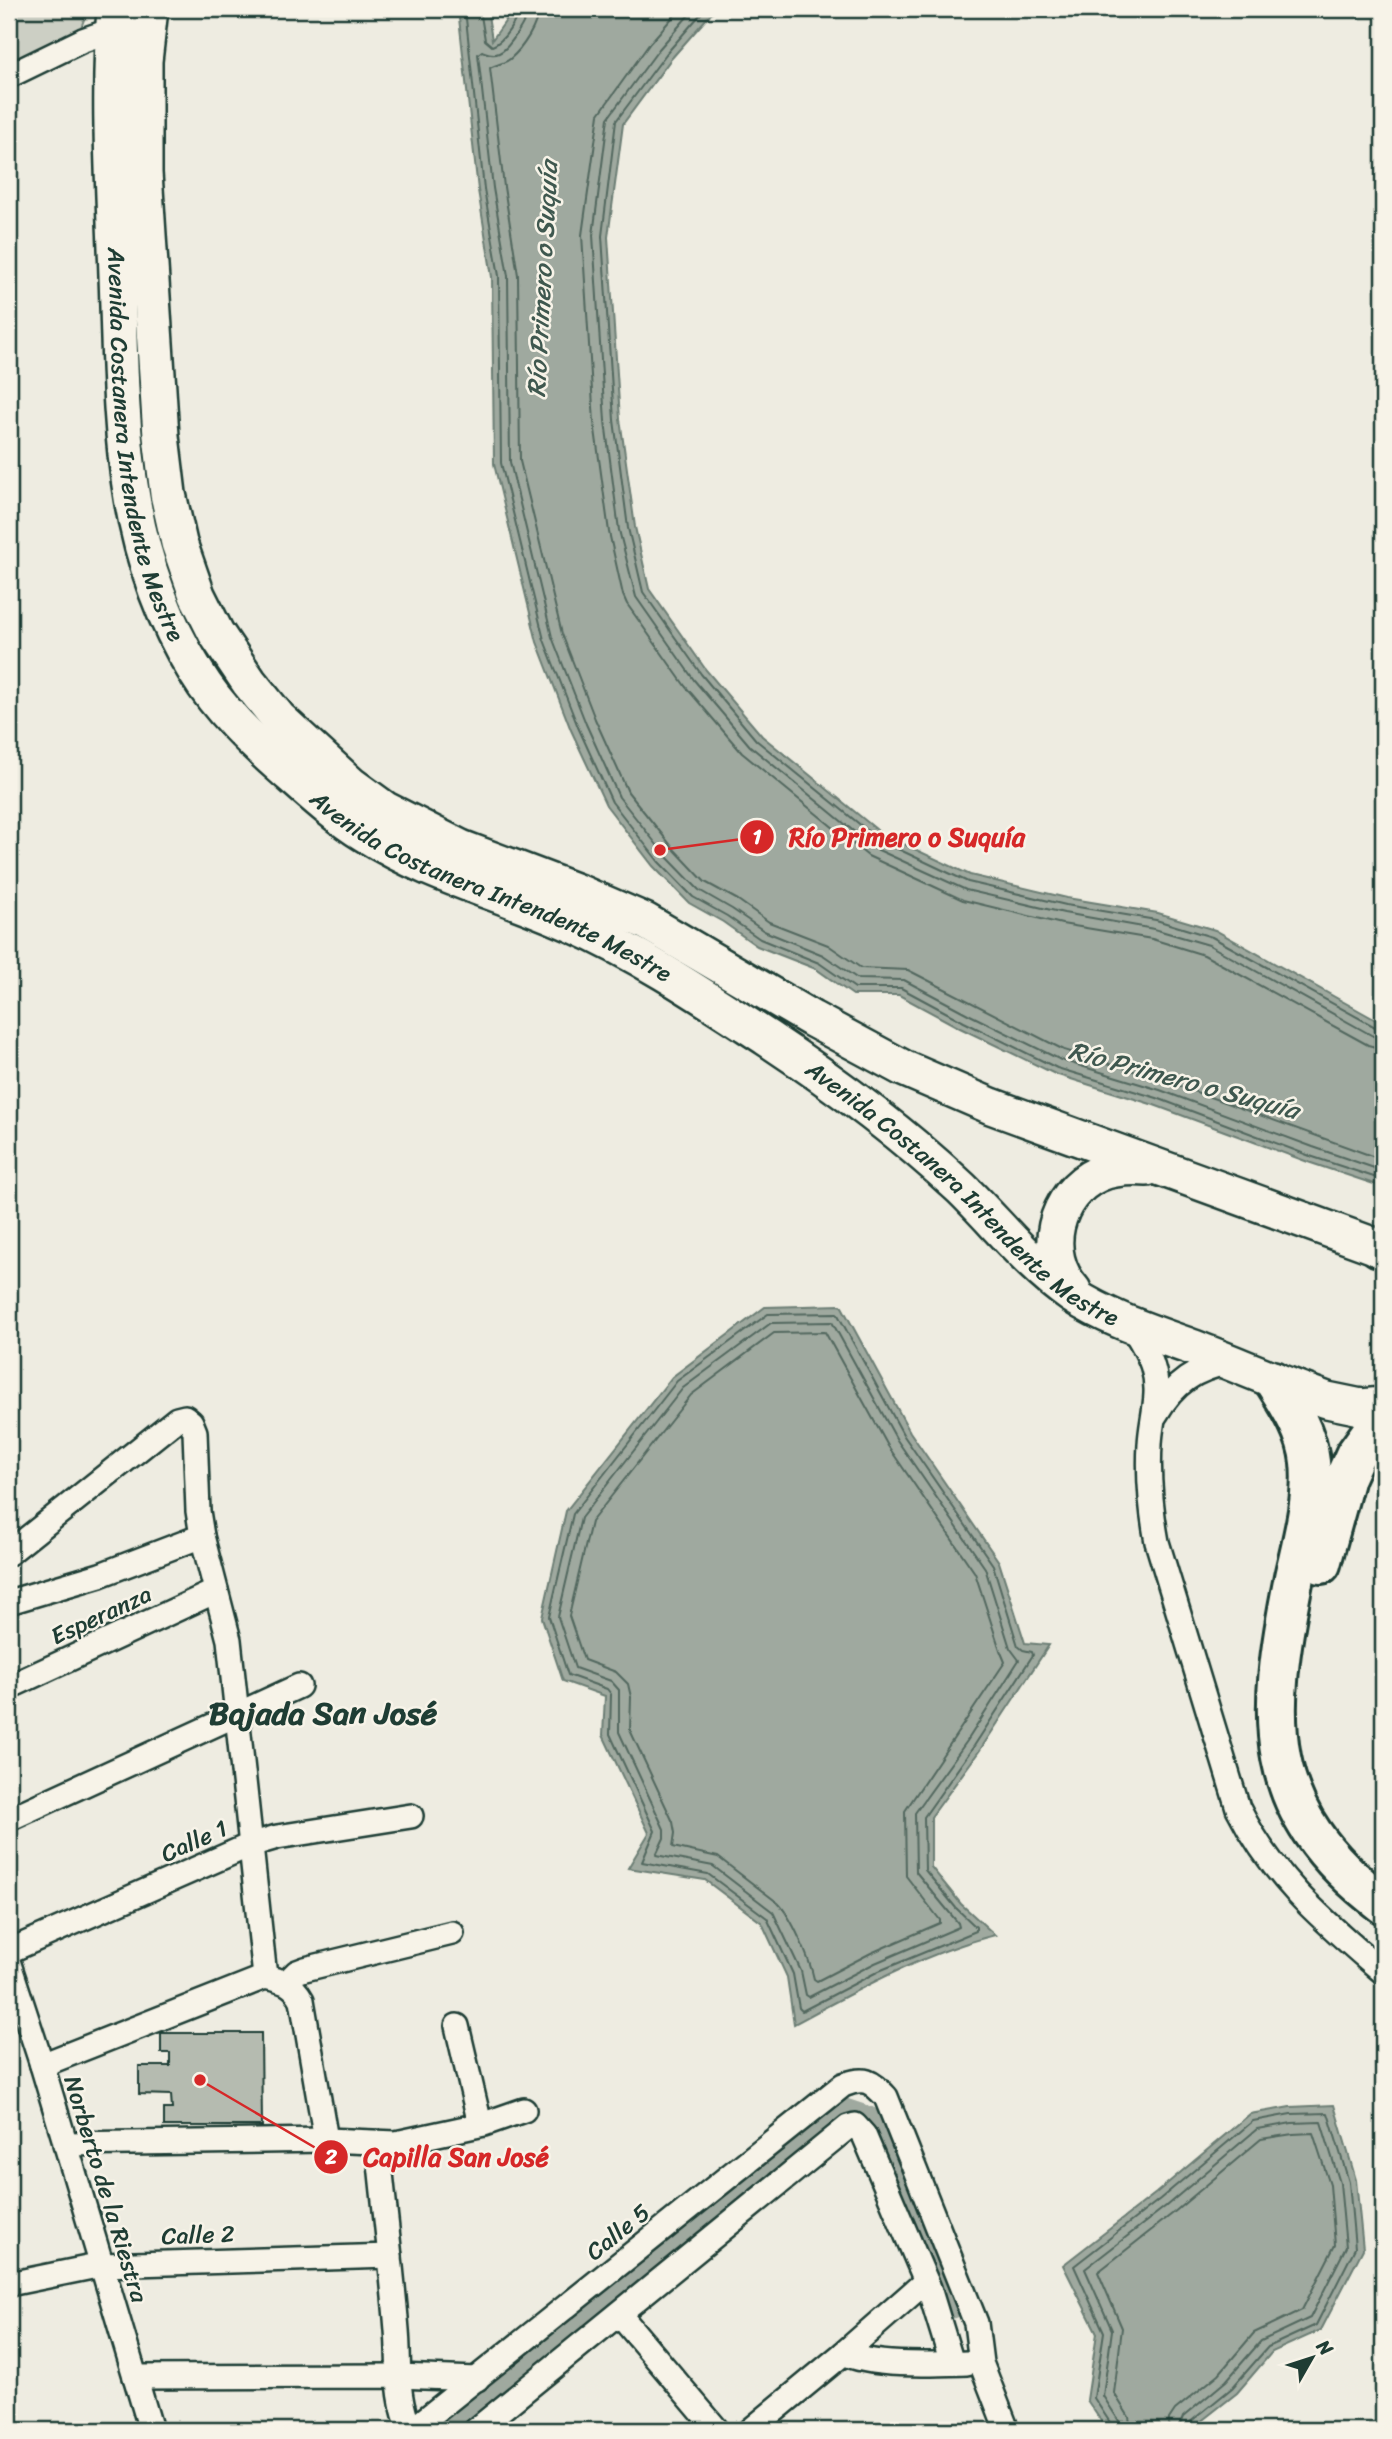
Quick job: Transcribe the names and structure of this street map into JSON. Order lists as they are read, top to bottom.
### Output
{
  "streets": {
    "main road": ["Avenida Costanera Intendente Mestre"],
    "street": [
      "Esperanza",
      "Calle 1",
      "Norberto de la Riestra",
      "Calle 5",
      "Calle 2"
    ]
  },
  "crossings": [
    ["Norberto de la Riestra", "Calle 2"]
  ],
  "districts": ["Bajada San José"],
  "water": ["Río Primero o Suquía"],
  "places": ["Río Primero o Suquía", "Capilla San José"],
  "north": "top right"
}
